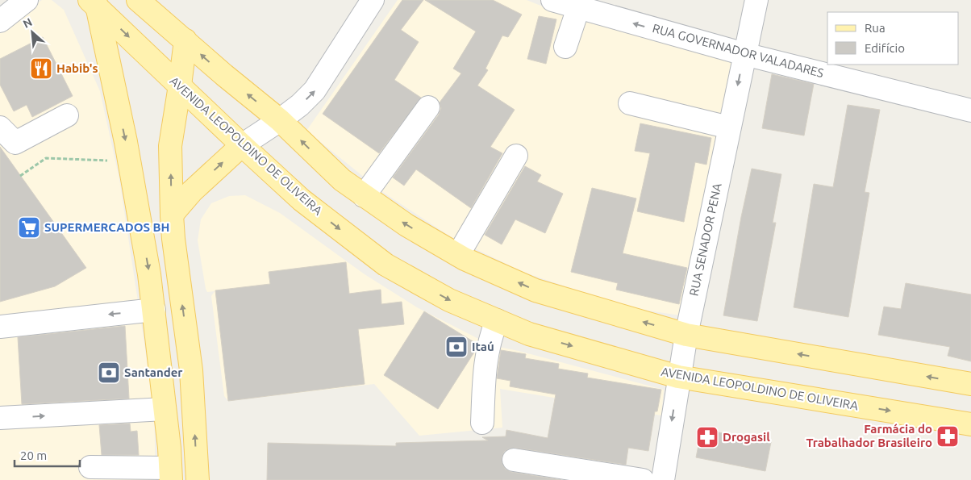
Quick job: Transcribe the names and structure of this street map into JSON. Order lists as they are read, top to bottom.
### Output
{
  "streets": {
    "main road": ["AVENIDA LEOPOLDINO DE OLIVEIRA"],
    "street": ["RUA GOVERNADOR VALADARES", "RUA SENADOR PENA"]
  },
  "crossings": [
    ["RUA GOVERNADOR VALADARES", "RUA SENADOR PENA"],
    ["AVENIDA LEOPOLDINO DE OLIVEIRA", "RUA SENADOR PENA"]
  ],
  "places": {
    "restaurant": ["Habib's"],
    "supermarket": ["SUPERMERCADOS BH"],
    "bank": ["Itaú", "Santander"],
    "pharmacy": ["Farmácia do Trabalhador Brasileiro", "Drogasil"]
  },
  "legend": ["Rua", "Edifício"],
  "scale_bar": "20 m",
  "north": "top left"
}
